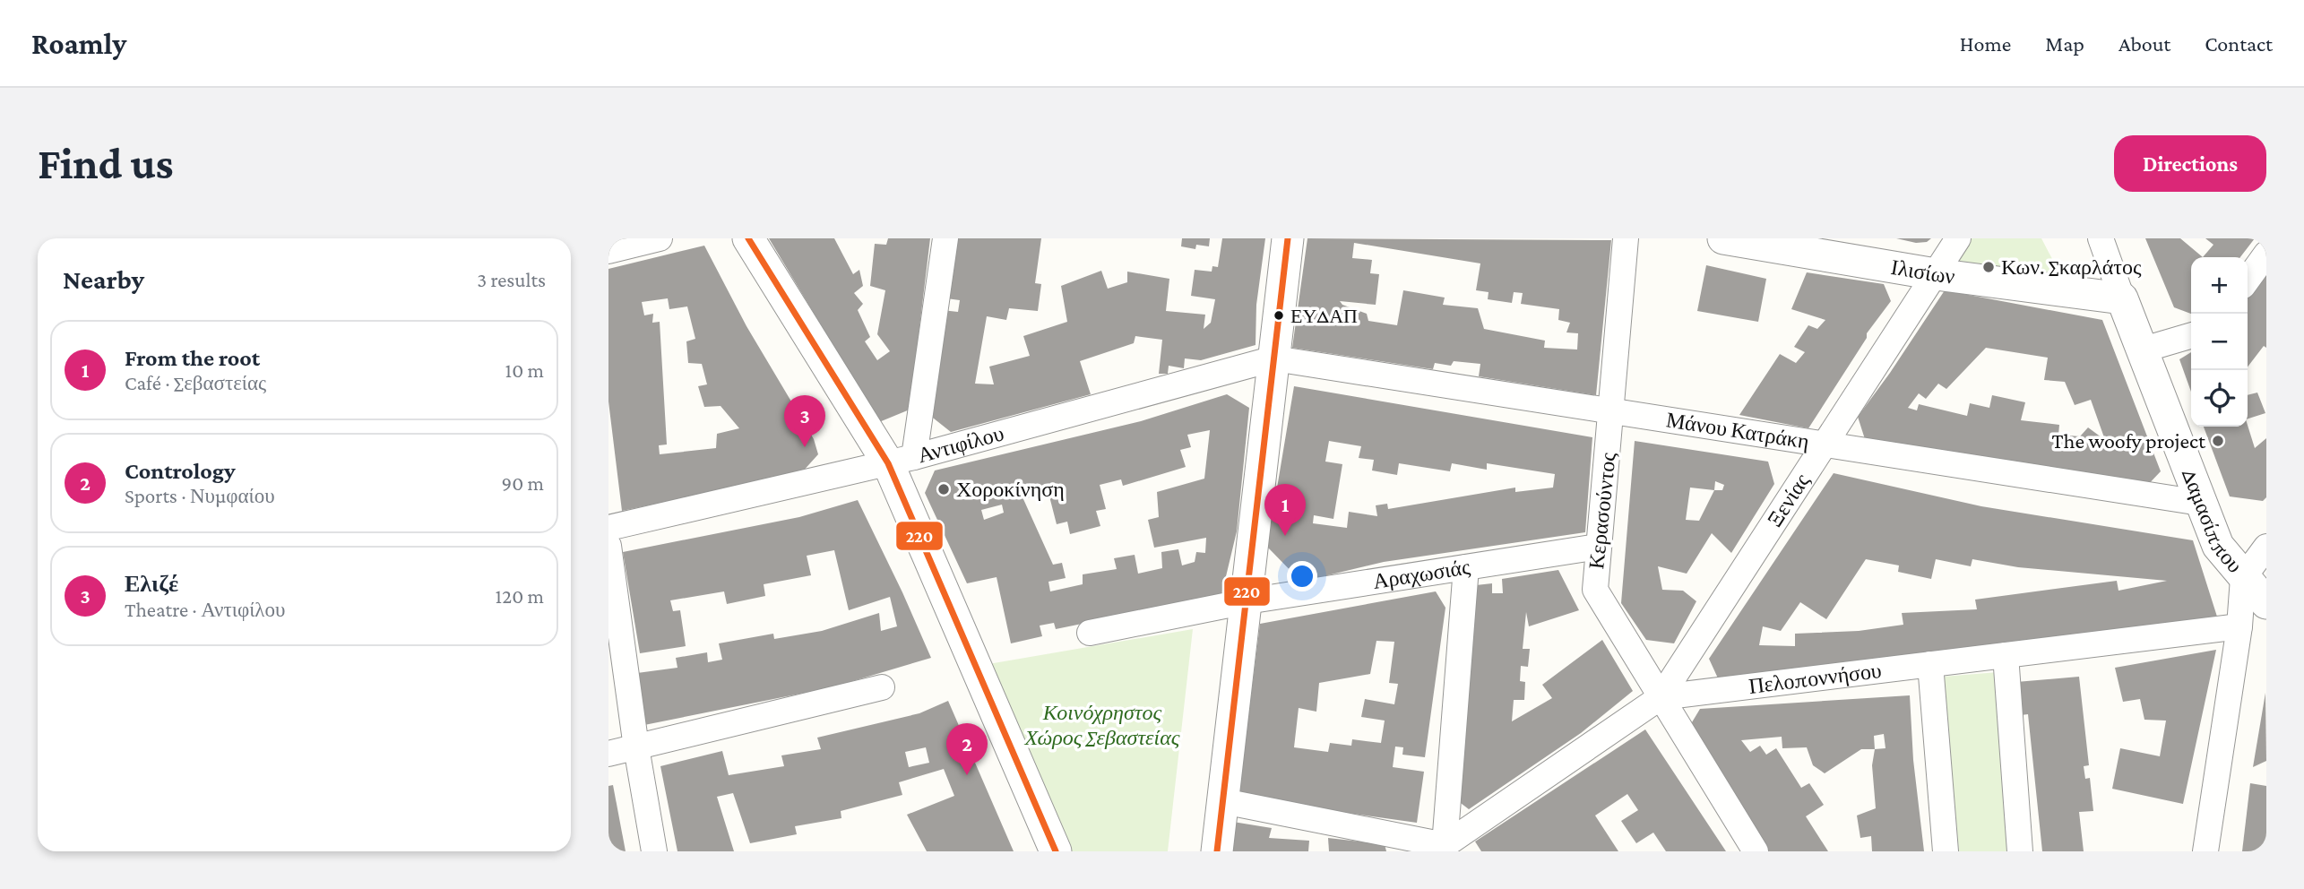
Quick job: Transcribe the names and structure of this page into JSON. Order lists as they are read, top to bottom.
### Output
{
  "streets": {
    "street": [
      "Ιλισίων",
      "Μάνου Κατράκη",
      "Αντιφίλου",
      "Ξενίας",
      "Κερασούντος",
      "Δαμασίππου",
      "Αραχωσιάς",
      "Πελοποννήσου"
    ]
  },
  "crossings": [
    ["Ιλισίων", "Ξενίας"],
    ["Ιλισίων", "Δαμασίππου"],
    ["Μάνου Κατράκη", "Αντιφίλου"],
    ["Μάνου Κατράκη", "Ξενίας"],
    ["Μάνου Κατράκη", "Κερασούντος"],
    ["Μάνου Κατράκη", "Δαμασίππου"],
    ["Ξενίας", "Κερασούντος"],
    ["Ξενίας", "Πελοποννήσου"],
    ["Κερασούντος", "Αραχωσιάς"],
    ["Κερασούντος", "Πελοποννήσου"],
    ["Δαμασίππου", "Πελοποννήσου"]
  ],
  "parks": ["Κοινόχρηστος Χώρος Σεβαστείας"],
  "places": [
    "Κων. Σκαρλάτος",
    "ΕΥΔΑΠ",
    "The woofy project",
    "Χοροκίνηση"
  ],
  "lines": ["transit line 220"],
  "page": {
    "header": "Roamly",
    "nav": [
      "Home",
      "Map",
      "About",
      "Contact"
    ],
    "buttons": "Directions",
    "title": "Find us",
    "heading": ["Nearby", "3 results"],
    "map_buttons": ["+", "−"],
    "list": [
      {
        "mark": "1",
        "name": "From the root",
        "note": "Café · Σεβαστείας",
        "value": "10 m"
      },
      {
        "mark": "2",
        "name": "Contrology",
        "note": "Sports · Νυμφαίου",
        "value": "90 m"
      },
      {
        "mark": "3",
        "name": "Ελιζέ",
        "note": "Theatre · Αντιφίλου",
        "value": "120 m"
      }
    ],
    "pins": ["3", "1", "2"]
  }
}
